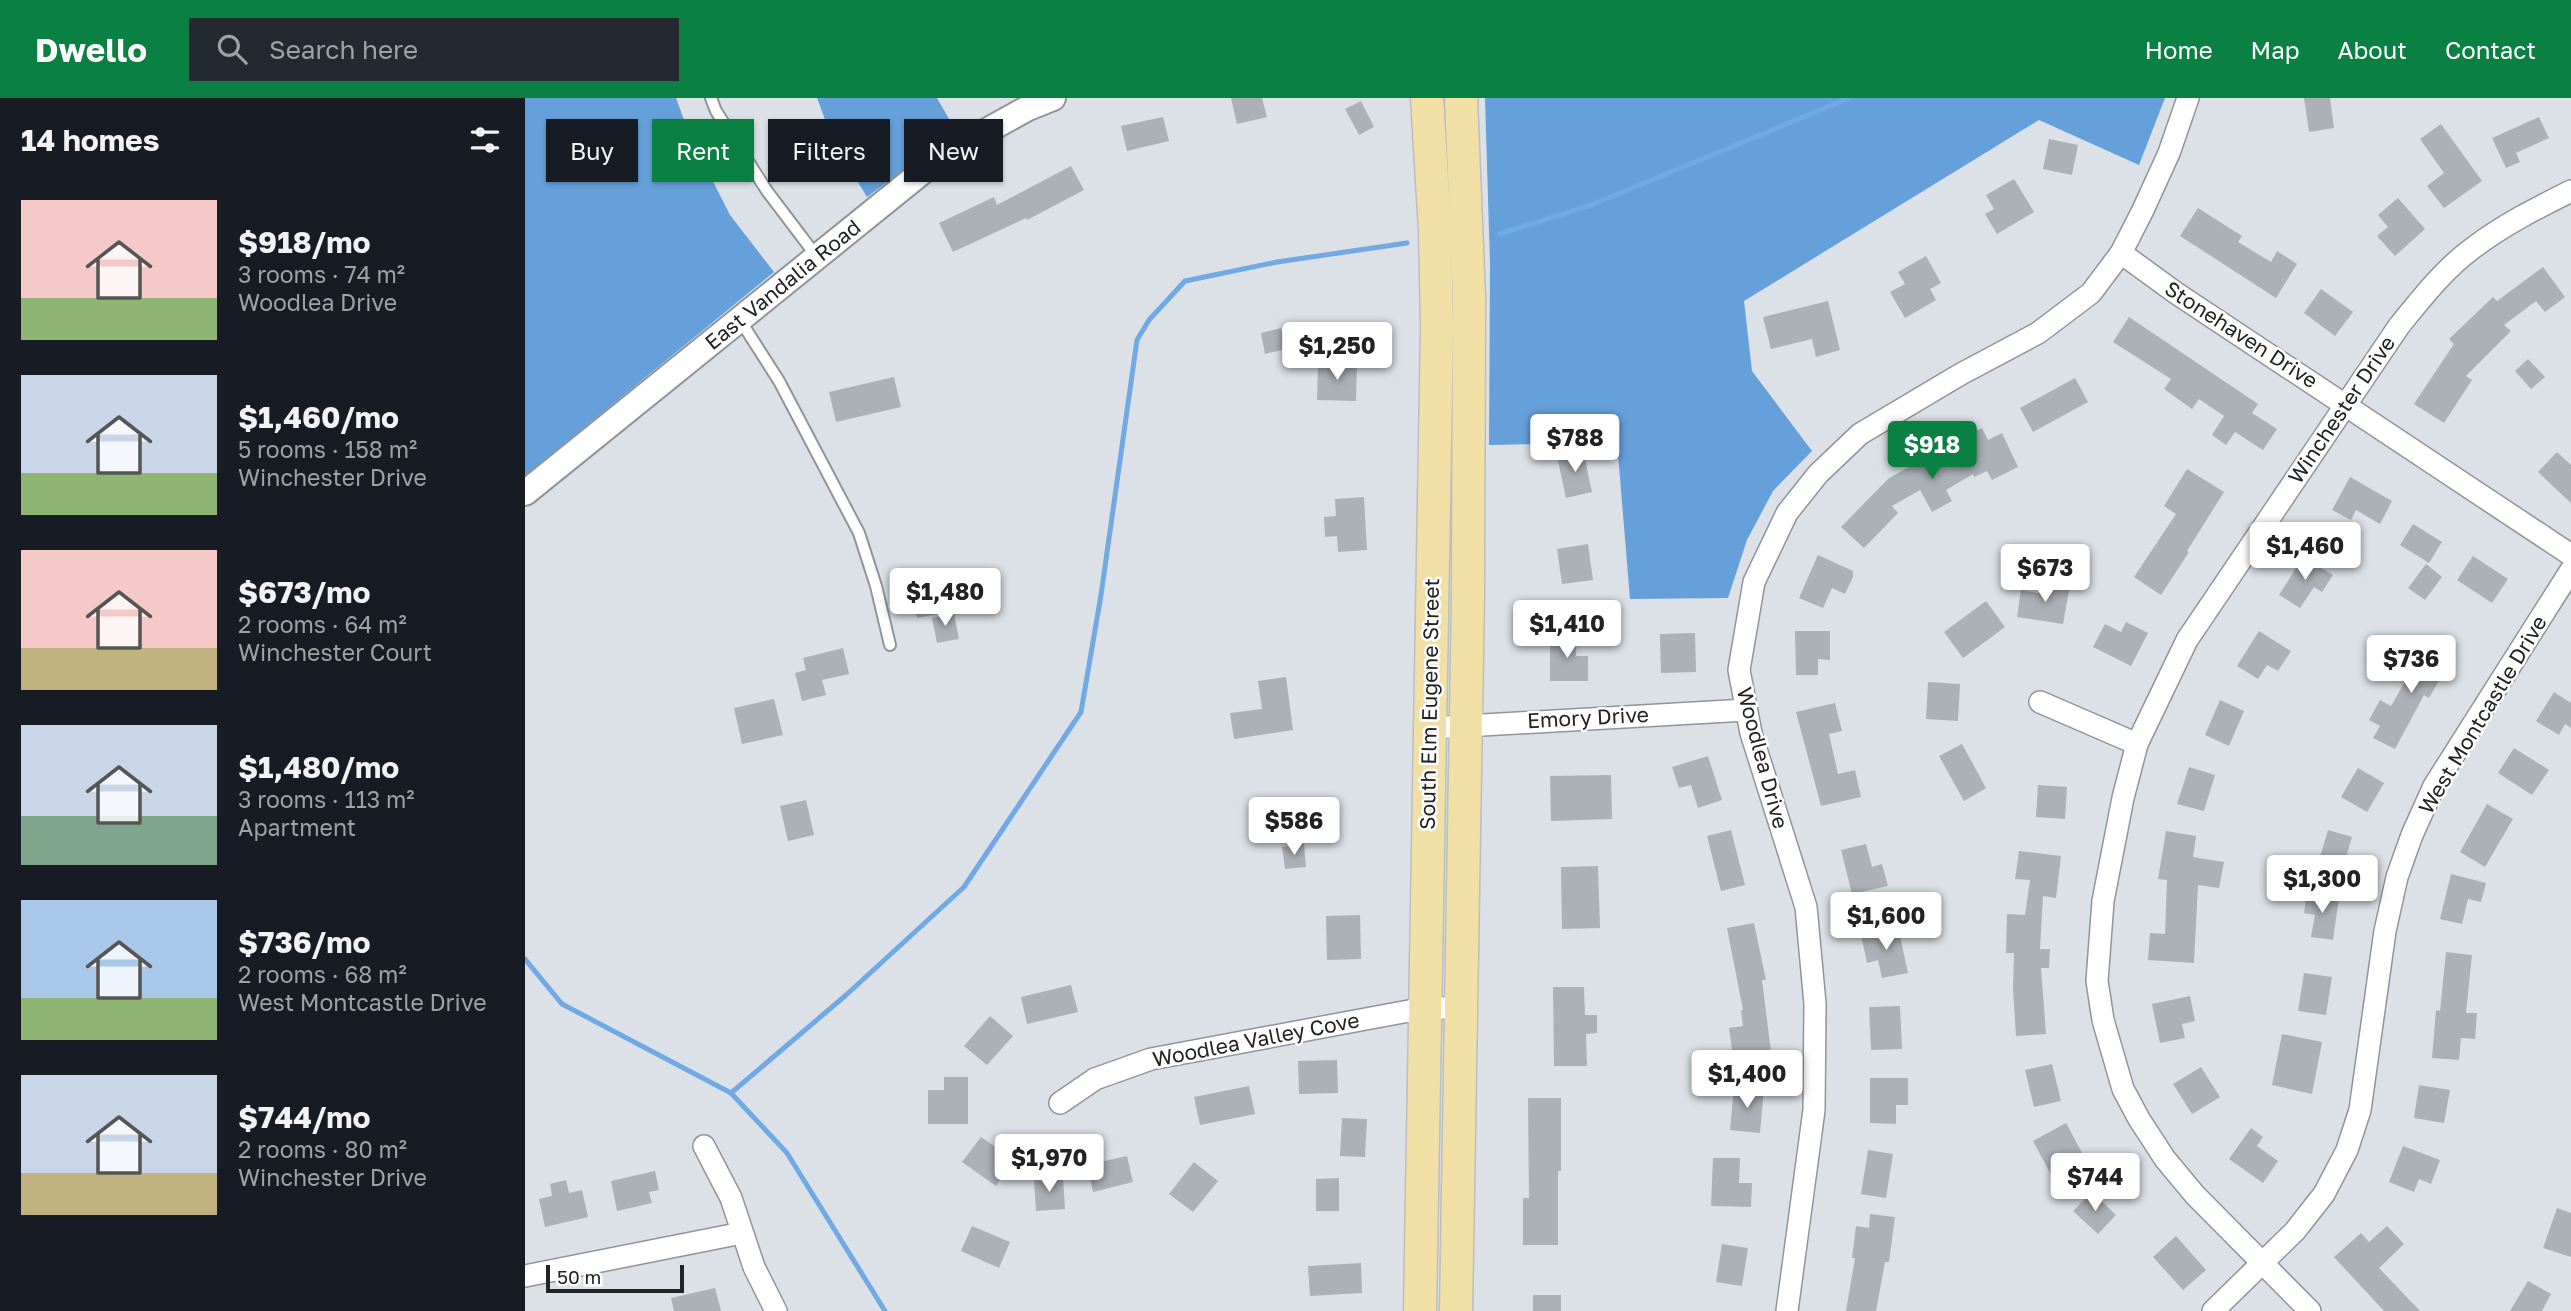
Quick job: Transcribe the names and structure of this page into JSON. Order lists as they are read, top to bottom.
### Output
{
  "streets": {
    "main road": ["South Elm Eugene Street"],
    "street": [
      "East Vandalia Road",
      "Stonehaven Drive",
      "Winchester Drive",
      "West Montcastle Drive",
      "Emory Drive",
      "Woodlea Drive",
      "Woodlea Valley Cove"
    ]
  },
  "crossings": [
    ["Stonehaven Drive", "Winchester Drive"],
    ["Stonehaven Drive", "Woodlea Drive"],
    ["Winchester Drive", "West Montcastle Drive"],
    ["South Elm Eugene Street", "Emory Drive"],
    ["South Elm Eugene Street", "Woodlea Valley Cove"],
    ["Emory Drive", "Woodlea Drive"]
  ],
  "scale_bar": "50 m",
  "page": {
    "header": "Dwello",
    "search": "Search here",
    "nav": [
      "Home",
      "Map",
      "About",
      "Contact"
    ],
    "heading": "14 homes",
    "chip": [
      "Buy",
      "Rent",
      "Filters",
      "New"
    ],
    "list": [
      {
        "name": "$918/mo",
        "note": "3 rooms · 74 m² · Woodlea Drive"
      },
      {
        "name": "$1,460/mo",
        "note": "5 rooms · 158 m² · Winchester Drive"
      },
      {
        "name": "$673/mo",
        "note": "2 rooms · 64 m² · Winchester Court"
      },
      {
        "name": "$1,480/mo",
        "note": "3 rooms · 113 m² · Apartment"
      },
      {
        "name": "$736/mo",
        "note": "2 rooms · 68 m² · West Montcastle Drive"
      },
      {
        "name": "$744/mo",
        "note": "2 rooms · 80 m² · Winchester Drive"
      }
    ],
    "price": [
      "$1,250",
      "$788",
      "$918",
      "$1,460",
      "$673",
      "$1,480",
      "$1,410",
      "$736",
      "$586",
      "$1,300",
      "$1,600",
      "$1,400",
      "$1,970",
      "$744"
    ],
    "scale": "50 m"
  }
}
